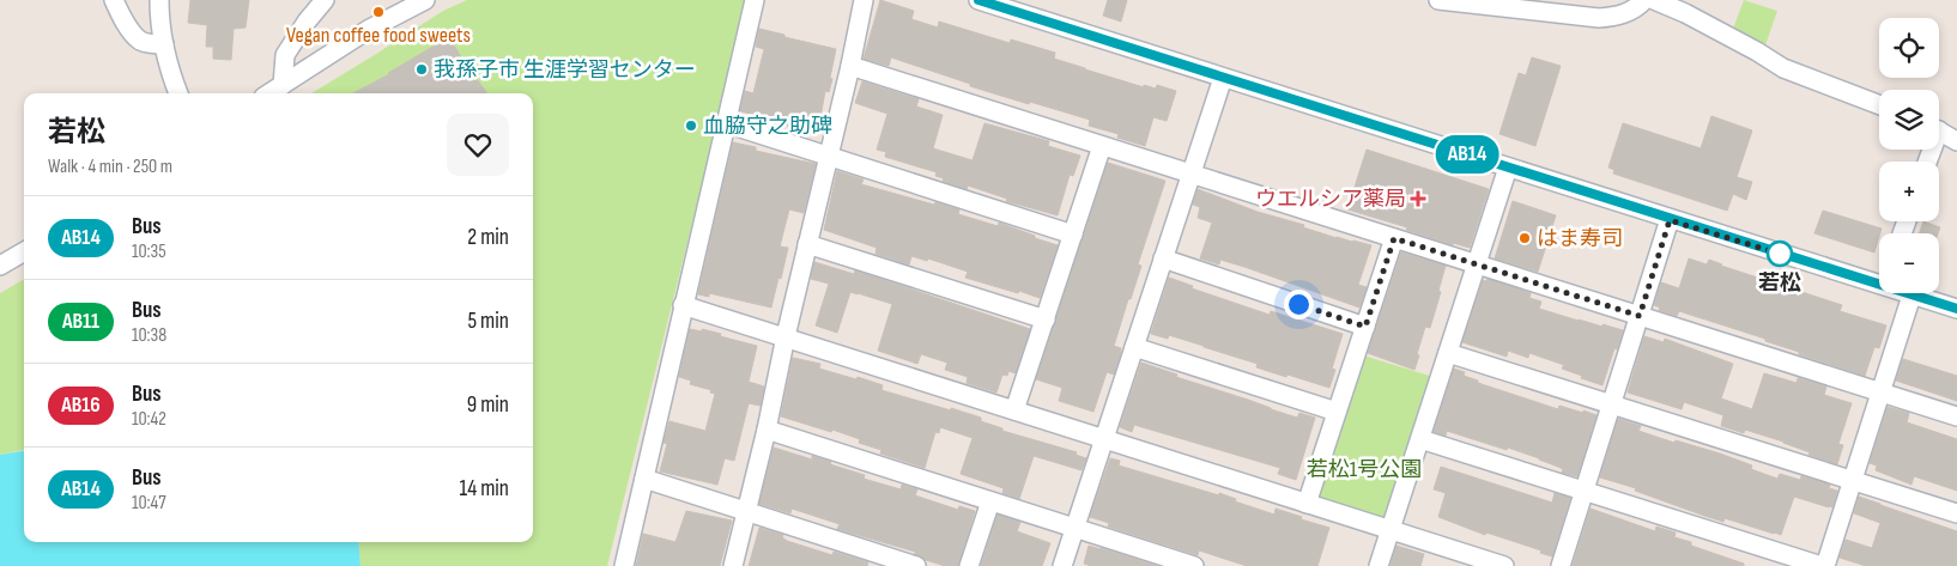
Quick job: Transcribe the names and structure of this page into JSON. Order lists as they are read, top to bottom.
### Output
{
  "parks": ["若松1号公園"],
  "places": {
    "other": [
      "Vegan coffee food sweets",
      "我孫子市 生涯学習センター",
      "血脇守之助碑",
      "はま寿司",
      "若松"
    ],
    "health": ["ウエルシア薬局"]
  },
  "lines": ["bus line AB14"],
  "page": {
    "on_map": "AB14",
    "map_buttons": ["+", "−"],
    "heading": ["若松", "Walk · 4 min · 250 m"],
    "list": [
      {
        "mark": "AB14",
        "name": "Bus",
        "note": "10:35",
        "value": "2 min"
      },
      {
        "mark": "AB11",
        "name": "Bus",
        "note": "10:38",
        "value": "5 min"
      },
      {
        "mark": "AB16",
        "name": "Bus",
        "note": "10:42",
        "value": "9 min"
      },
      {
        "mark": "AB14",
        "name": "Bus",
        "note": "10:47",
        "value": "14 min"
      }
    ]
  }
}
